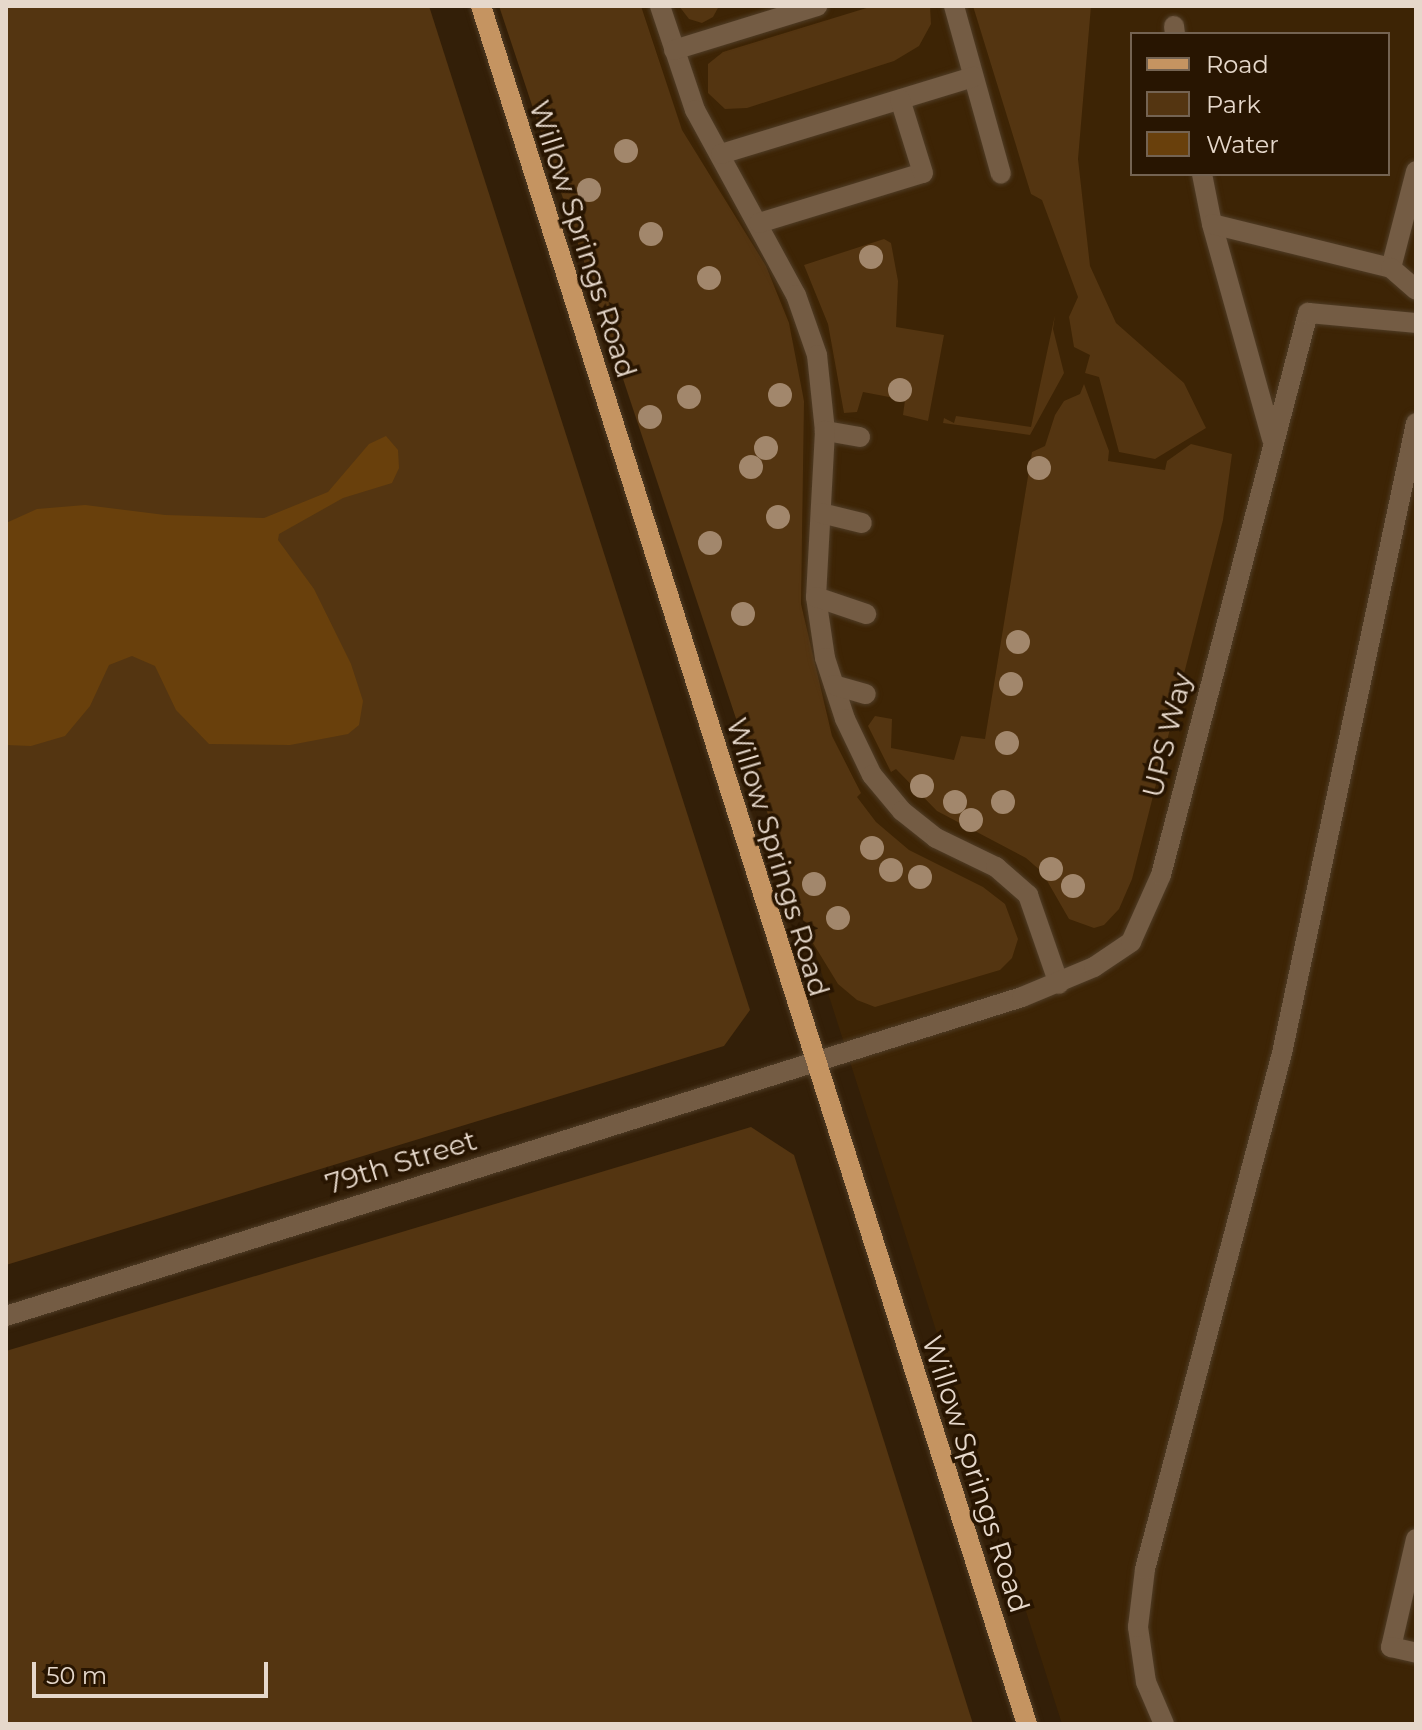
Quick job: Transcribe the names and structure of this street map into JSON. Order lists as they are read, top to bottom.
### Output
{
  "streets": {
    "main road": ["Willow Springs Road"],
    "street": ["UPS Way", "79th Street"]
  },
  "crossings": [
    ["Willow Springs Road", "UPS Way"],
    ["Willow Springs Road", "79th Street"],
    ["UPS Way", "79th Street"]
  ],
  "legend": ["Road", "Park", "Water"],
  "scale_bar": "50 m"
}
